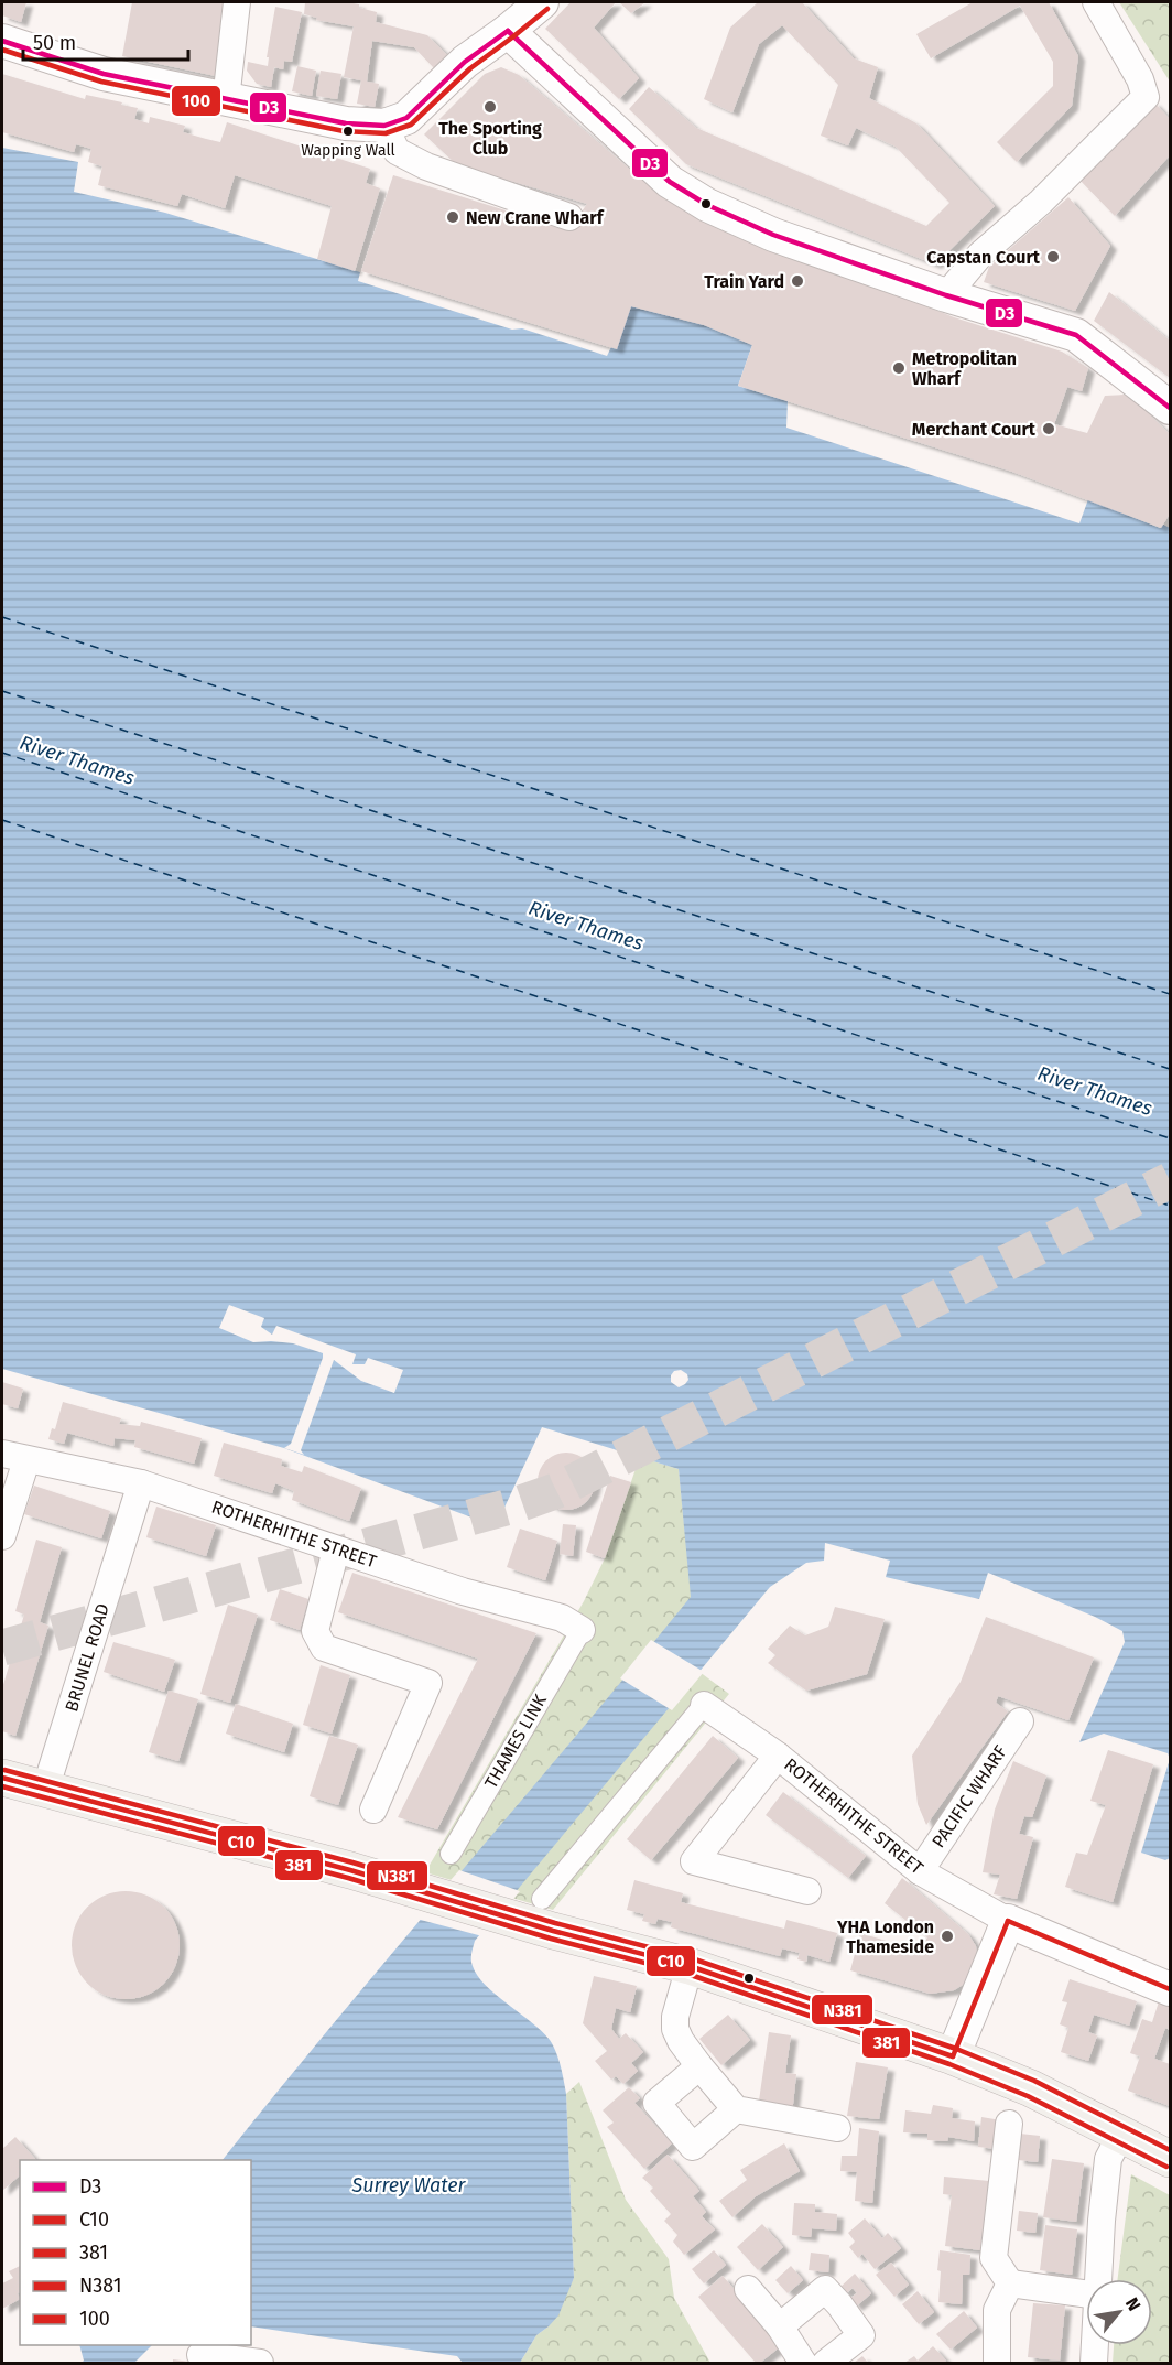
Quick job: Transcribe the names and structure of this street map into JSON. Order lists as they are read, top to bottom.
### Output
{
  "streets": {
    "street": [
      "ROTHERHITHE STREET",
      "BRUNEL ROAD",
      "THAMES LINK",
      "PACIFIC WHARF"
    ]
  },
  "crossings": [
    ["ROTHERHITHE STREET", "BRUNEL ROAD"],
    ["ROTHERHITHE STREET", "THAMES LINK"],
    ["ROTHERHITHE STREET", "PACIFIC WHARF"]
  ],
  "water": ["River Thames", "Surrey Water"],
  "places": [
    "The Sporting Club",
    "Wapping Wall",
    "New Crane Wharf",
    "Capstan Court",
    "Train Yard",
    "Metropolitan Wharf",
    "Merchant Court",
    "YHA London Thameside"
  ],
  "lines": [
    "transit line 100",
    "transit line D3",
    "transit line N381",
    "transit line C10",
    "transit line 381"
  ],
  "legend": [
    "D3",
    "C10",
    "381",
    "N381",
    "100"
  ],
  "scale_bar": "50 m",
  "north": "top right"
}
